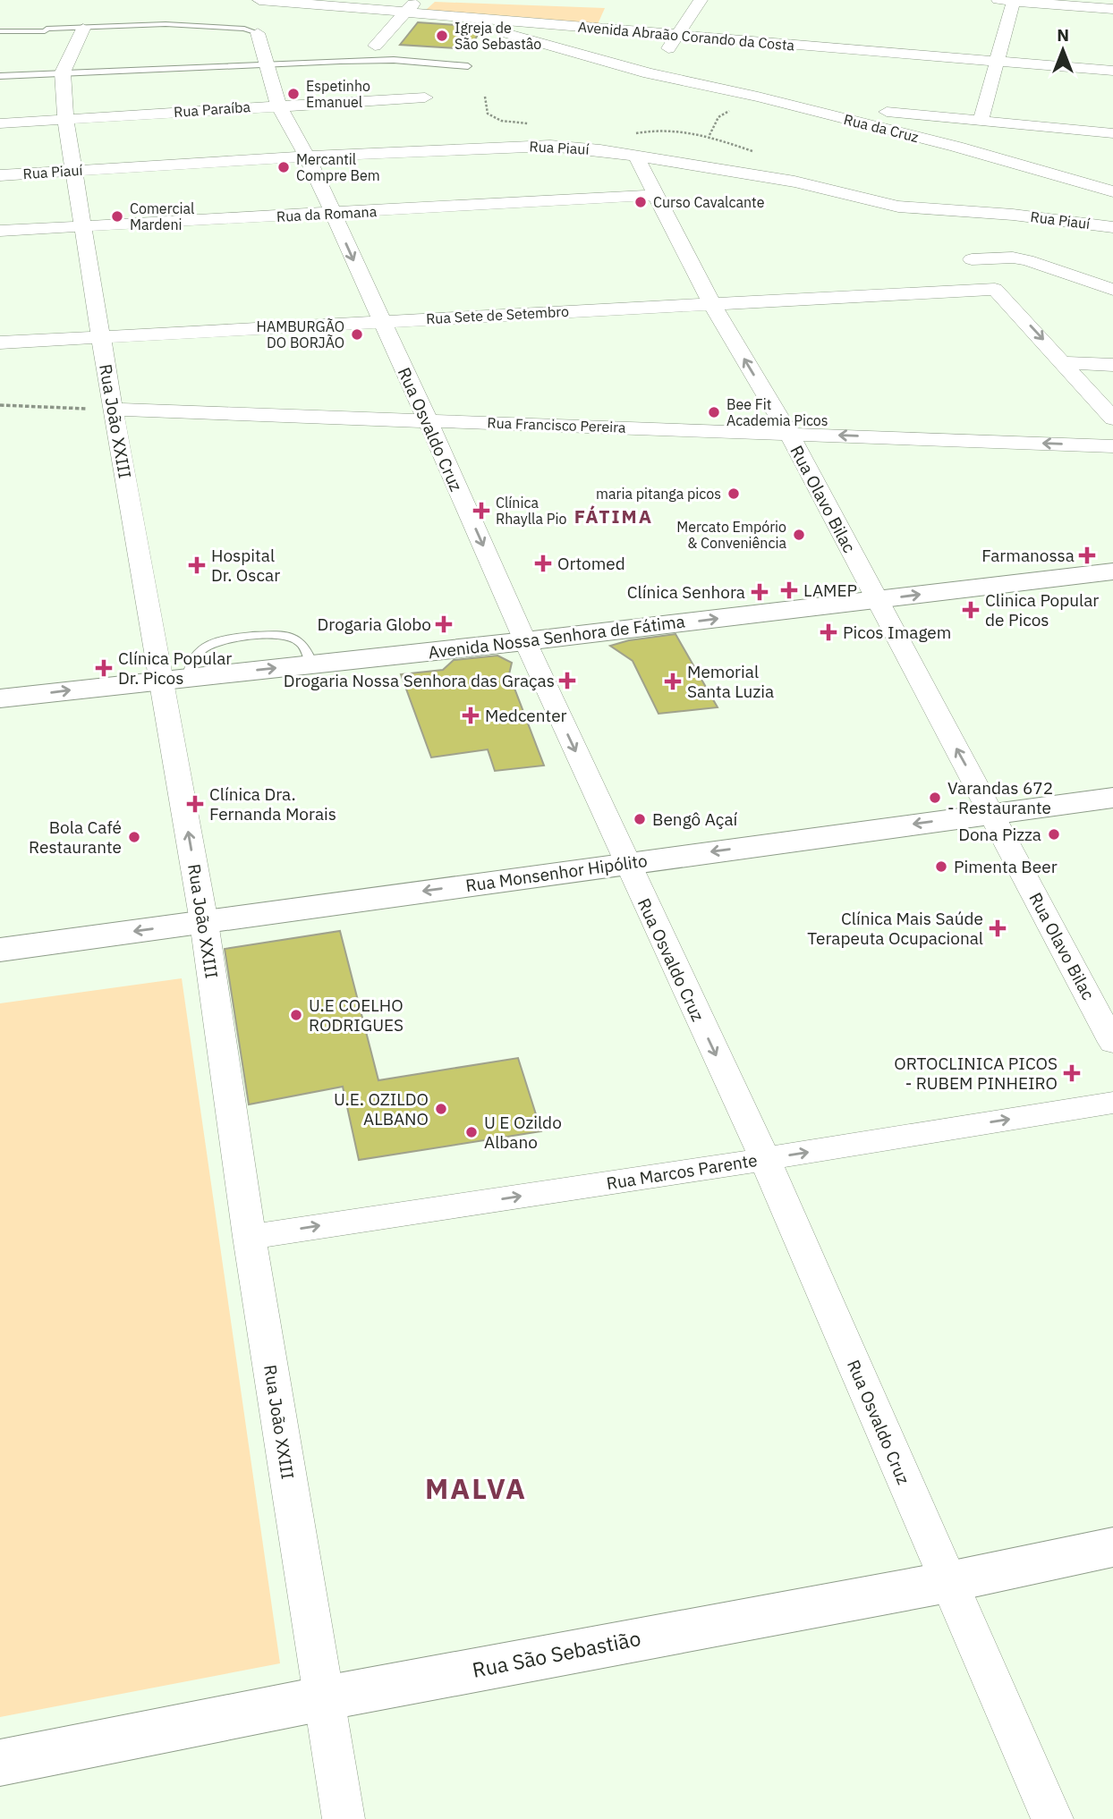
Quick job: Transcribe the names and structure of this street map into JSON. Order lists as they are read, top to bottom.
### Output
{
  "streets": {
    "street": [
      "Avenida Abraão Corando da Costa",
      "Rua Paraíba",
      "Rua da Cruz",
      "Rua Piauí",
      "Rua da Romana",
      "Rua Sete de Setembro",
      "Rua João XXIII",
      "Rua Francisco Pereira",
      "Rua Osvaldo Cruz",
      "Rua Olavo Bilac",
      "Avenida Nossa Senhora de Fátima",
      "Rua Monsenhor Hipólito",
      "Rua Marcos Parente",
      "Rua São Sebastião"
    ]
  },
  "crossings": [
    ["Avenida Abraão Corando da Costa", "Rua da Cruz"],
    ["Rua Paraíba", "Rua João XXIII"],
    ["Rua Paraíba", "Rua Osvaldo Cruz"],
    ["Rua Piauí", "Rua João XXIII"],
    ["Rua Piauí", "Rua Osvaldo Cruz"],
    ["Rua Piauí", "Rua Olavo Bilac"],
    ["Rua da Romana", "Rua João XXIII"],
    ["Rua da Romana", "Rua Osvaldo Cruz"],
    ["Rua da Romana", "Rua Olavo Bilac"],
    ["Rua Sete de Setembro", "Rua João XXIII"],
    ["Rua Sete de Setembro", "Rua Osvaldo Cruz"],
    ["Rua Sete de Setembro", "Rua Olavo Bilac"],
    ["Rua João XXIII", "Rua Francisco Pereira"],
    ["Rua João XXIII", "Avenida Nossa Senhora de Fátima"],
    ["Rua João XXIII", "Rua Monsenhor Hipólito"],
    ["Rua João XXIII", "Rua Marcos Parente"],
    ["Rua João XXIII", "Rua São Sebastião"],
    ["Rua Francisco Pereira", "Rua Osvaldo Cruz"],
    ["Rua Francisco Pereira", "Rua Olavo Bilac"],
    ["Rua Osvaldo Cruz", "Avenida Nossa Senhora de Fátima"],
    ["Rua Osvaldo Cruz", "Rua Monsenhor Hipólito"],
    ["Rua Osvaldo Cruz", "Rua Marcos Parente"],
    ["Rua Osvaldo Cruz", "Rua São Sebastião"],
    ["Rua Olavo Bilac", "Avenida Nossa Senhora de Fátima"],
    ["Rua Olavo Bilac", "Rua Monsenhor Hipólito"]
  ],
  "one_way": [
    "Rua Osvaldo Cruz",
    "Rua Olavo Bilac",
    "Avenida Nossa Senhora de Fátima",
    "Rua Monsenhor Hipólito",
    "Rua Marcos Parente"
  ],
  "districts": ["FÁTIMA", "MALVA"],
  "places": {
    "other": [
      "Igreja de São Sebastâo",
      "Espetinho Emanuel",
      "Mercantil Compre Bem",
      "Curso Cavalcante",
      "Comercial Mardeni",
      "HAMBURGÃO DO BORJÃO",
      "Bee Fit Academia Picos",
      "maria pitanga picos",
      "Mercato Empório & Conveniência",
      "Varandas 672 - Restaurante",
      "Bengô Açaí",
      "Dona Pizza",
      "Bola Café Restaurante",
      "Pimenta Beer",
      "U.E COELHO RODRIGUES",
      "U.E. OZILDO ALBANO",
      "U E Ozildo Albano"
    ],
    "health": [
      "Clínica Rhaylla Pio",
      "Farmanossa",
      "Ortomed",
      "Hospital Dr. Oscar",
      "LAMEP",
      "Clínica Senhora",
      "Clinica Popular de Picos",
      "Drogaria Globo",
      "Picos Imagem",
      "Clínica Popular Dr. Picos",
      "Drogaria Nossa Senhora das Graças",
      "Memorial Santa Luzia",
      "Medcenter",
      "Clínica Dra. Fernanda Morais",
      "Clínica Mais Saúde Terapeuta Ocupacional",
      "ORTOCLINICA PICOS - RUBEM PINHEIRO"
    ]
  },
  "north": "top"
}
